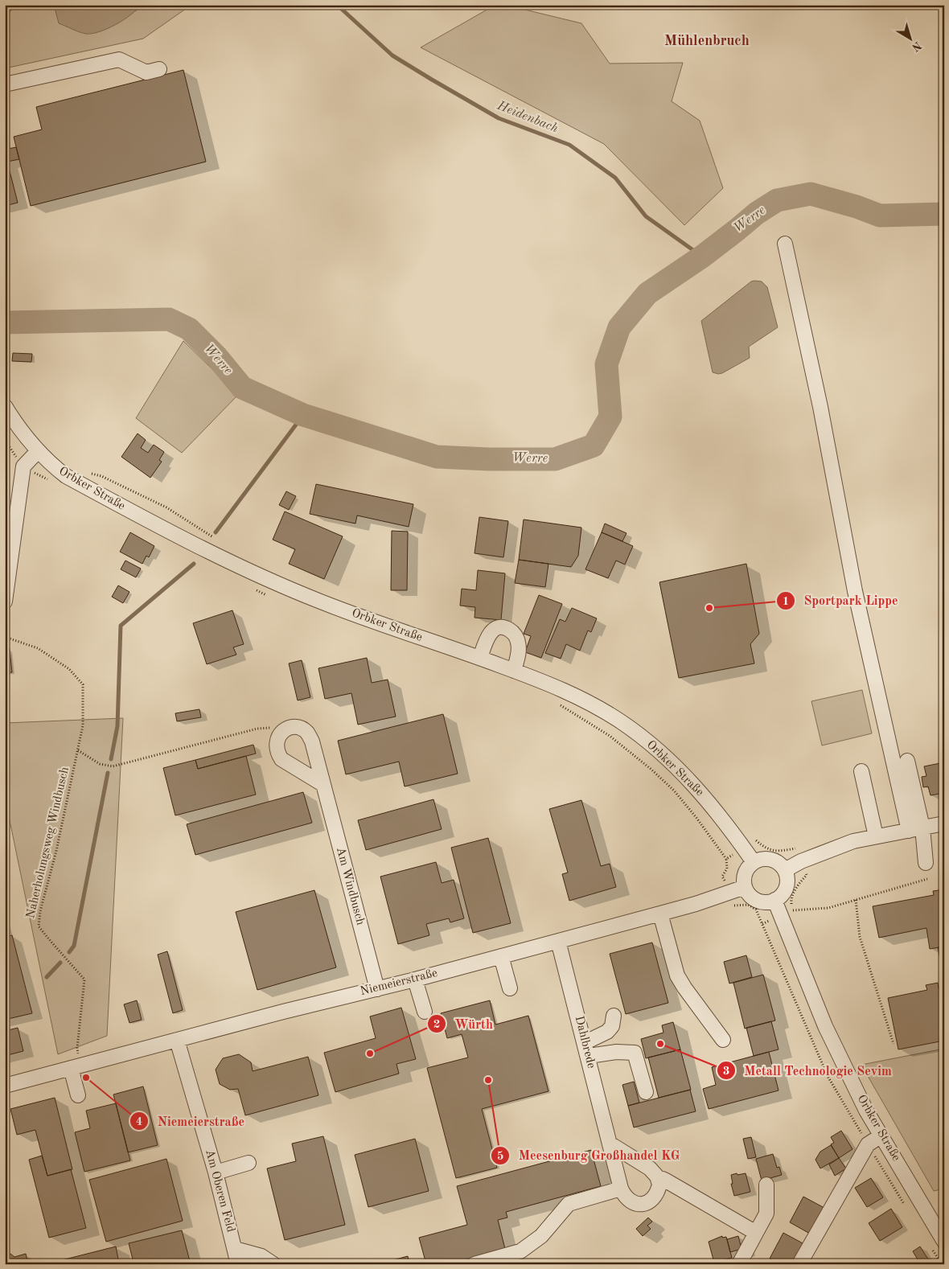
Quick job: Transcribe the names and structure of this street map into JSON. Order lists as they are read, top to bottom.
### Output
{
  "streets": {
    "street": [
      "Orbker Straße",
      "Am Windbusch",
      "Niemeierstraße",
      "Dahlbrede",
      "Am Oberen Feld"
    ],
    "path": ["Naherholungsweg Windbusch"]
  },
  "crossings": [
    ["Orbker Straße", "Niemeierstraße"],
    ["Naherholungsweg Windbusch", "Am Windbusch"],
    ["Naherholungsweg Windbusch", "Niemeierstraße"],
    ["Am Windbusch", "Niemeierstraße"],
    ["Niemeierstraße", "Dahlbrede"],
    ["Niemeierstraße", "Am Oberen Feld"]
  ],
  "districts": ["Mühlenbruch"],
  "water": ["Heidenbach", "Werre"],
  "places": [
    "Sportpark Lippe",
    "Metall Technologie Sevim",
    "Würth",
    "Niemeierstraße",
    "Meesenburg Großhandel KG"
  ],
  "north": "bottom right"
}
